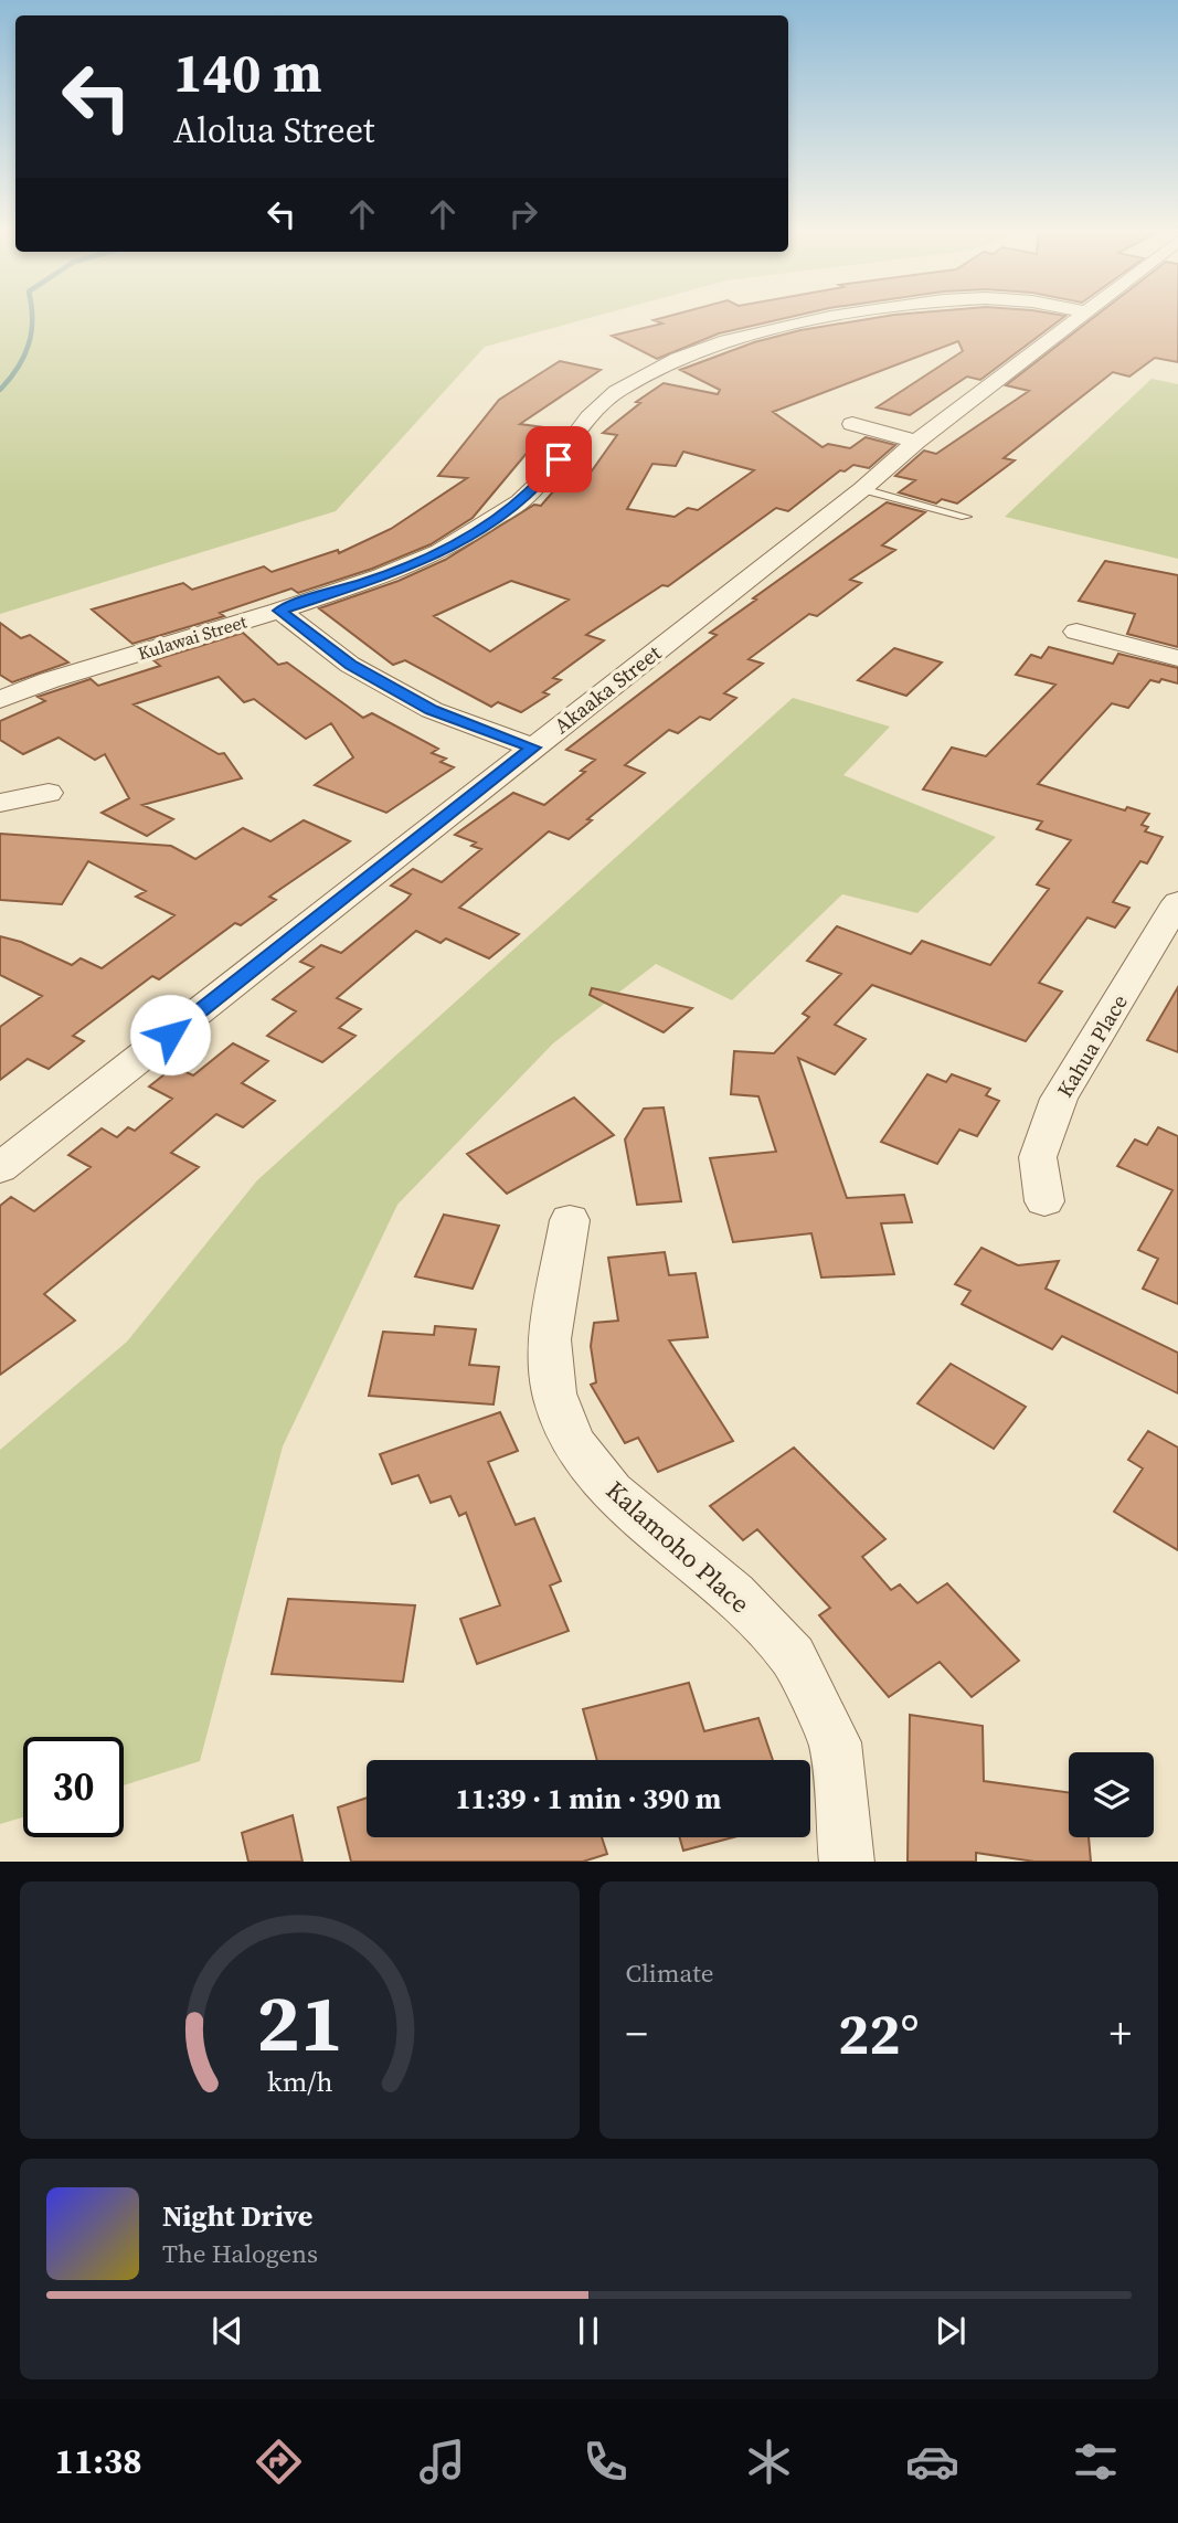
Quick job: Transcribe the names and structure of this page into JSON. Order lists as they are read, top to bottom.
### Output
{
  "streets": {
    "street": [
      "Kulawai Street",
      "Akaaka Street",
      "Kahua Place",
      "Kalamoho Place"
    ]
  },
  "page": {
    "turn": ["140 m", "Alolua Street"],
    "limit": "30",
    "trip": "11:39 · 1 min · 390 m",
    "tile": "Climate",
    "heat": ["−", "22°", "+"],
    "song": ["Night Drive", "The Halogens"],
    "tabs": "11:38",
    "gauge": ["21", "km/h"]
  }
}
